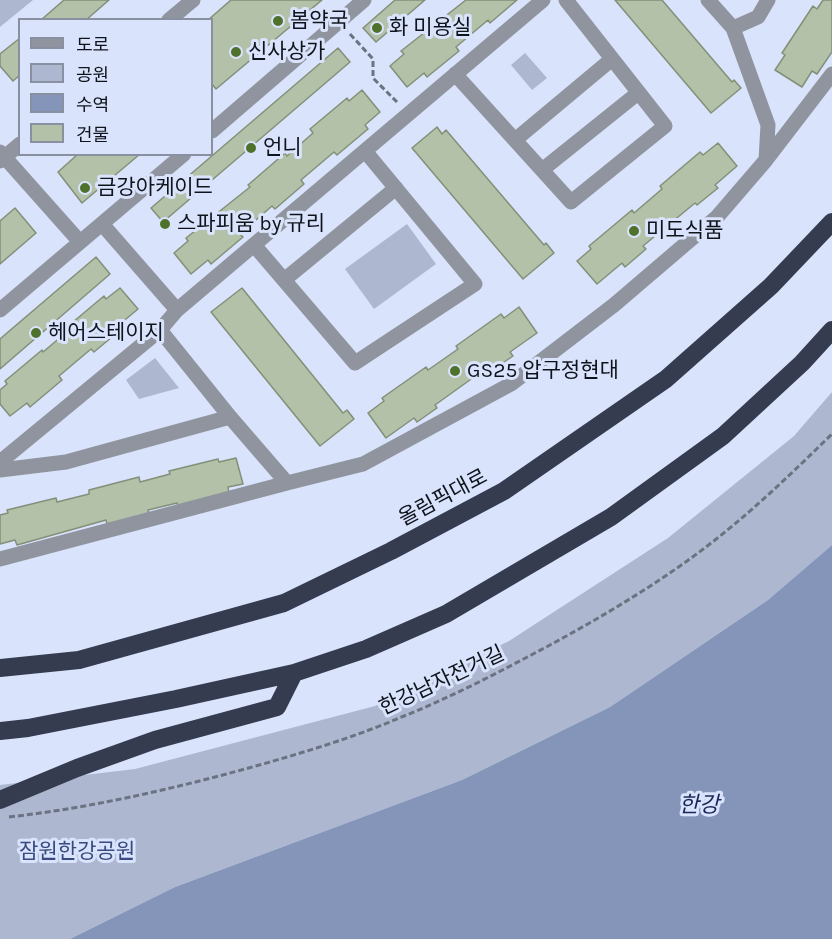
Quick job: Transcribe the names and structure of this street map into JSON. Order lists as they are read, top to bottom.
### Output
{
  "streets": {
    "highway": ["올림픽대로"],
    "path": ["한강남자전거길"]
  },
  "water": ["한강"],
  "parks": ["잠원한강공원"],
  "places": [
    "봄약국",
    "화 미용실",
    "신사상가",
    "언니",
    "금강아케이드",
    "스파피움 by 규리",
    "미도식품",
    "헤어스테이지",
    "GS25 압구정현대"
  ],
  "legend": [
    "도로",
    "공원",
    "수역",
    "건물"
  ]
}
